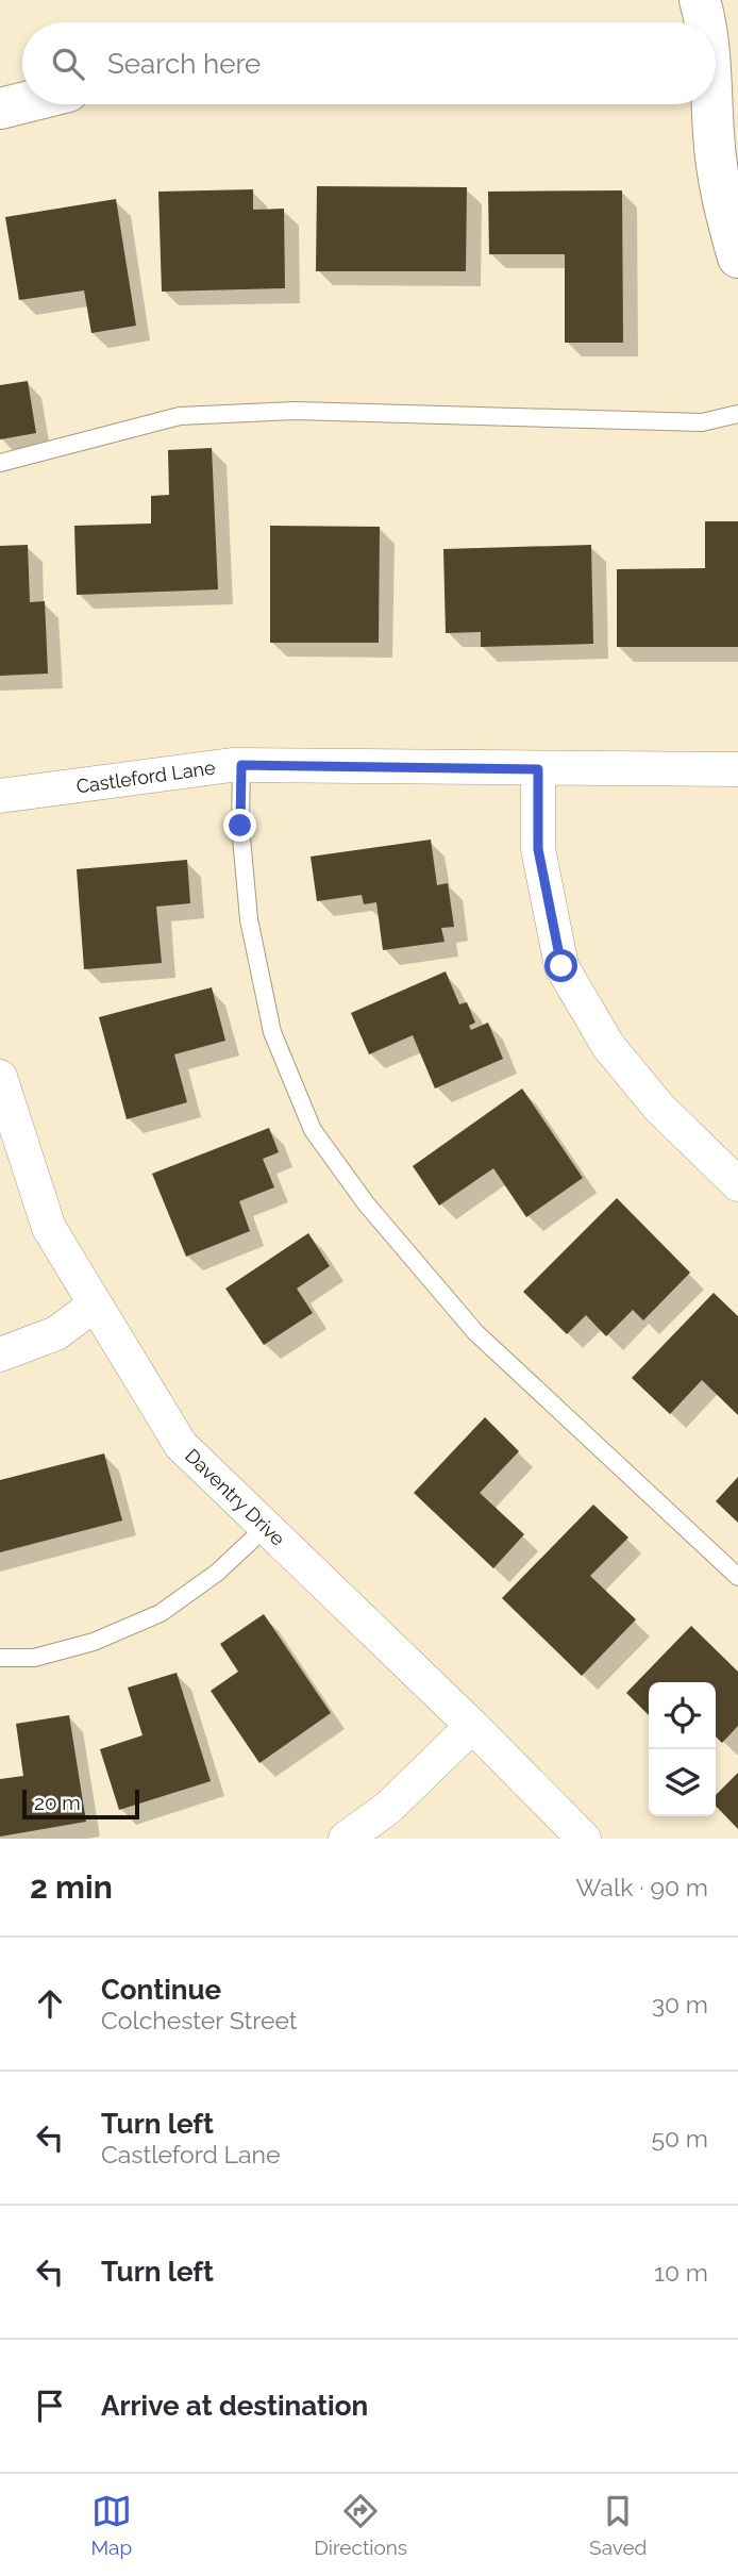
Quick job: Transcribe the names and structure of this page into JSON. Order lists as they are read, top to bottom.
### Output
{
  "streets": {
    "street": ["Castleford Lane", "Daventry Drive"]
  },
  "scale_bar": "20 m",
  "page": {
    "search": "Search here",
    "scale": "20 m",
    "heading": ["2 min", "Walk · 90 m"],
    "list": [
      ["Continue", "Colchester Street", "30 m"],
      ["Turn left", "Castleford Lane", "50 m"],
      ["Turn left", "10 m"],
      "Arrive at destination"
    ],
    "nav": ["Map", "Directions", "Saved"]
  }
}
